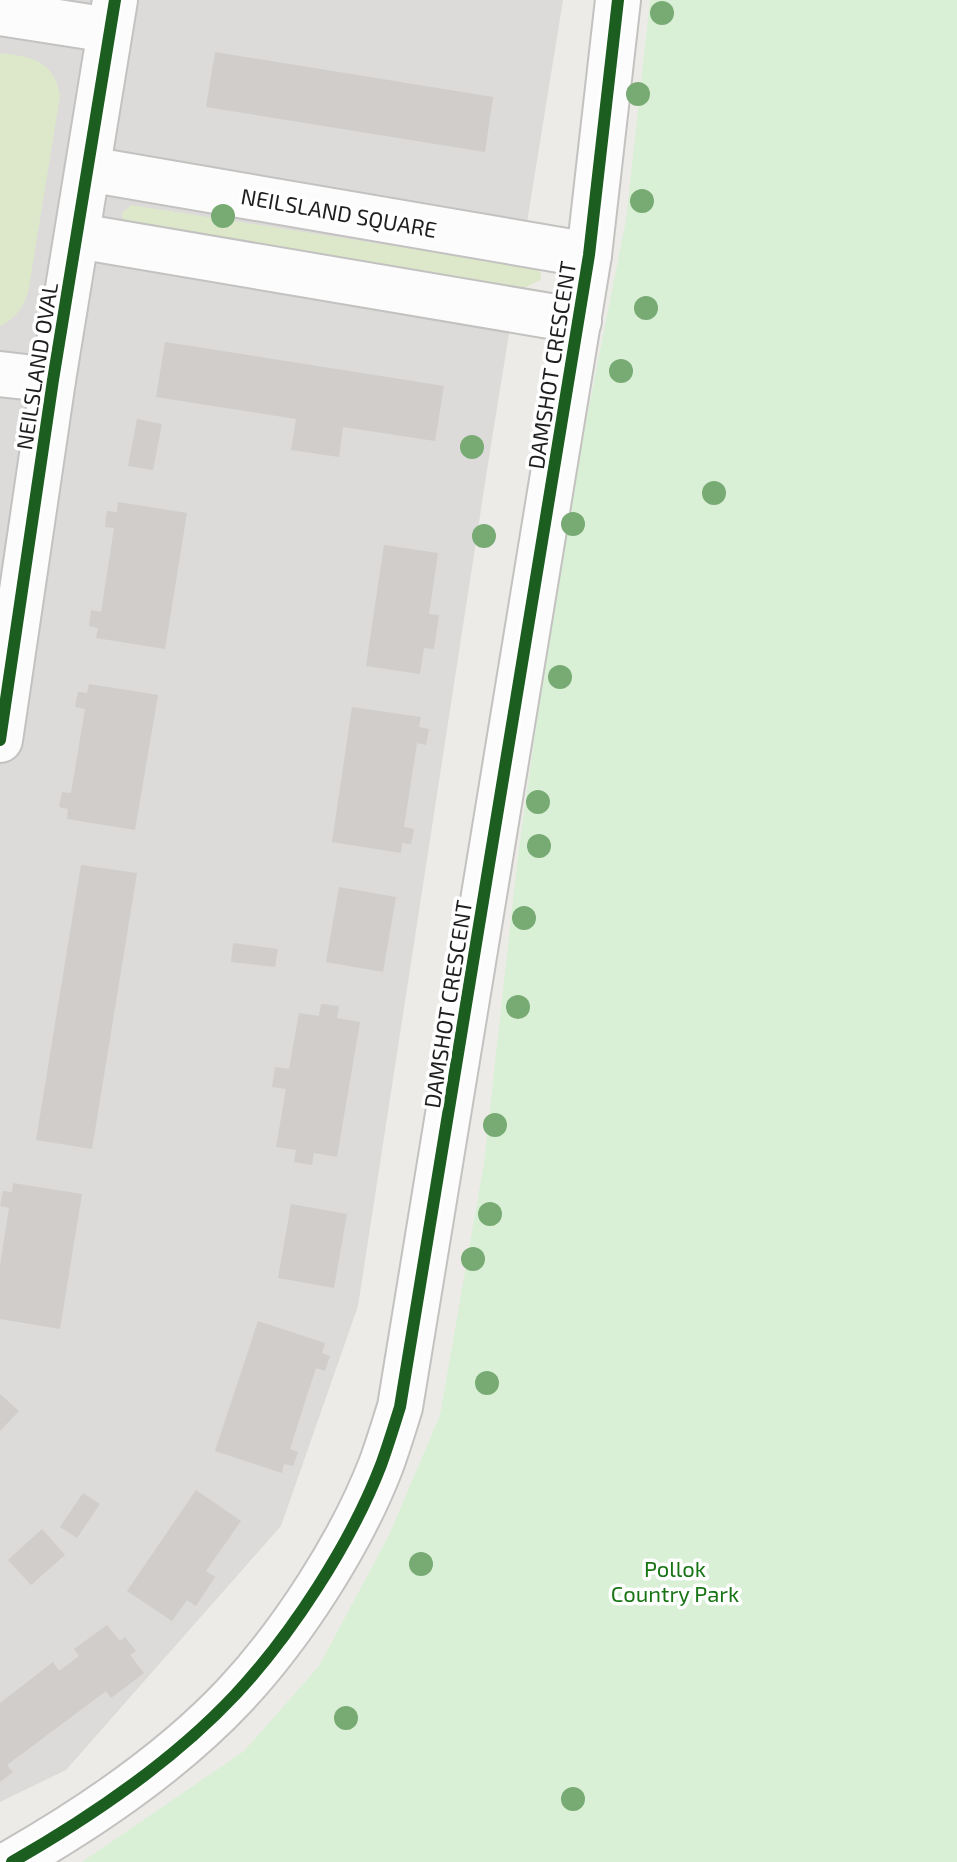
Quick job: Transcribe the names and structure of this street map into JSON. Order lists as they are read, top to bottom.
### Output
{
  "streets": {
    "street": ["NEILSLAND SQUARE", "DAMSHOT CRESCENT", "NEILSLAND OVAL"]
  },
  "crossings": [
    ["NEILSLAND SQUARE", "DAMSHOT CRESCENT"],
    ["NEILSLAND SQUARE", "NEILSLAND OVAL"]
  ],
  "parks": ["Pollok Country Park"]
}
